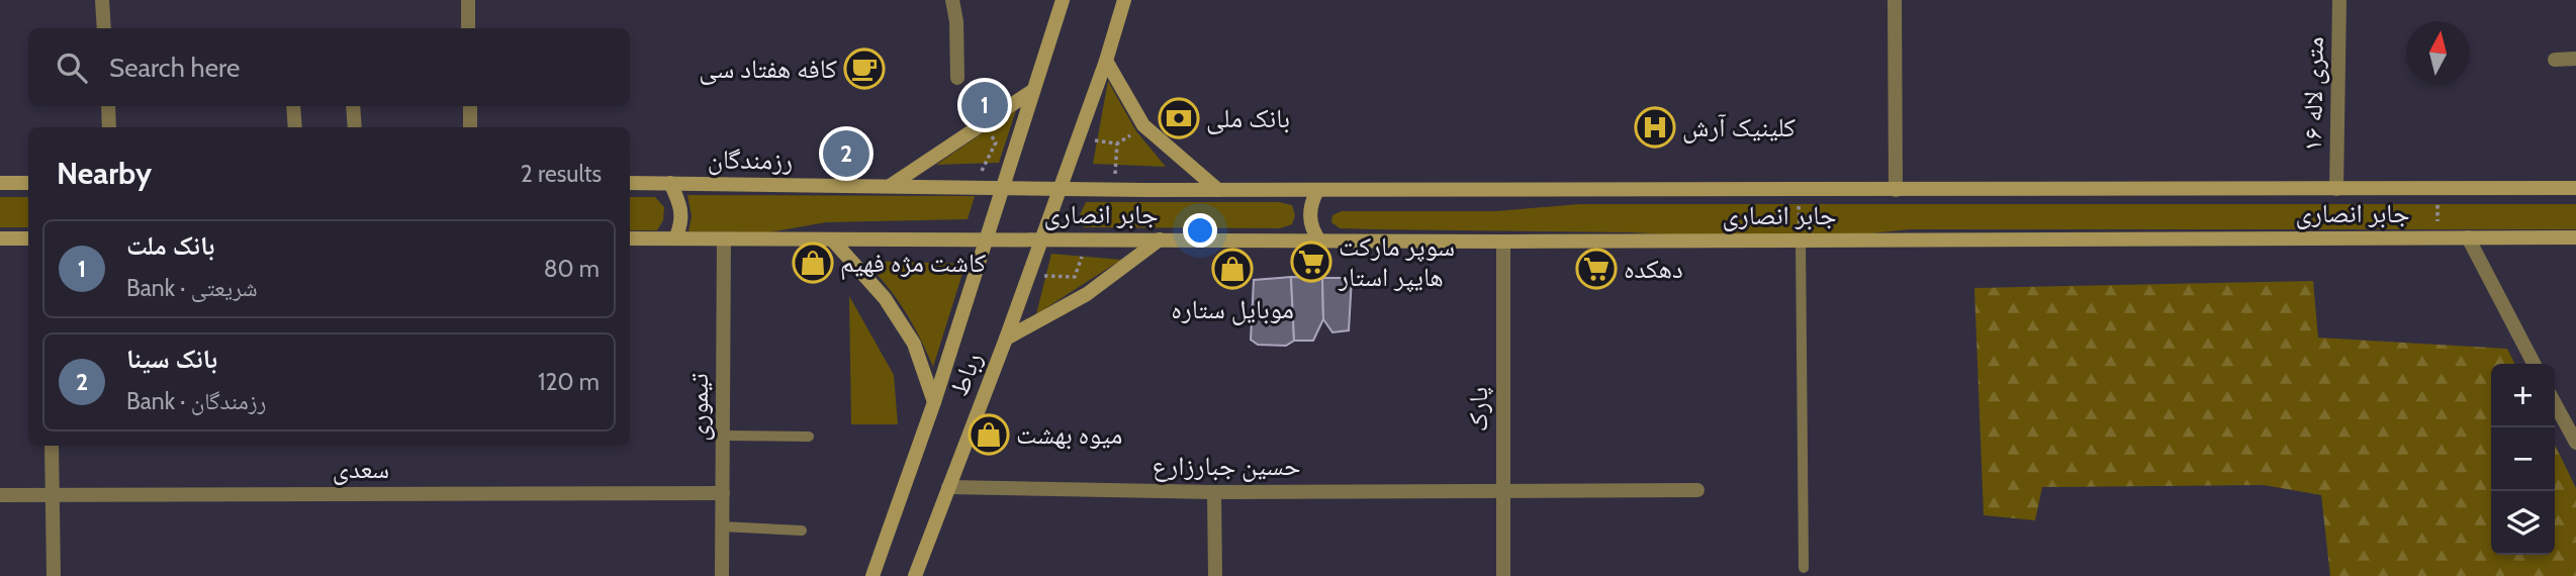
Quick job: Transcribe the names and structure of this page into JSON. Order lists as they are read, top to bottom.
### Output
{
  "streets": {
    "main road": ["رزمندگان", "جابر انصاری", "رباط"],
    "street": [
      "۱۶ متری لاله",
      "تیموری",
      "پارک",
      "حسین جبارزارع",
      "سعدی"
    ]
  },
  "crossings": [
    ["۱۶ متری لاله", "جابر انصاری"],
    ["رزمندگان", "جابر انصاری"],
    ["رزمندگان", "رباط"],
    ["جابر انصاری", "رباط"],
    ["جابر انصاری", "پارک"],
    ["رباط", "حسین جبارزارع"],
    ["تیموری", "سعدی"],
    ["پارک", "حسین جبارزارع"]
  ],
  "places": {
    "cafe": ["کافه هفتاد سی"],
    "bank": ["بانک ملی"],
    "hospital": ["کلینیک آرش"],
    "supermarket": ["سوپر مارکت هایپر استار", "دهکده"],
    "shop": ["کاشت مژه فهیم", "موبایل ستاره", "میوه بهشت"]
  },
  "north": "top",
  "page": {
    "search": "Search here",
    "pins": ["1", "2"],
    "heading": ["Nearby", "2 results"],
    "list": [
      {
        "mark": "1",
        "name": "بانک ملت",
        "note": "Bank · شریعتی",
        "value": "80 m"
      },
      {
        "mark": "2",
        "name": "بانک سینا",
        "note": "Bank · رزمندگان",
        "value": "120 m"
      }
    ],
    "map_buttons": ["+", "−"]
  }
}
